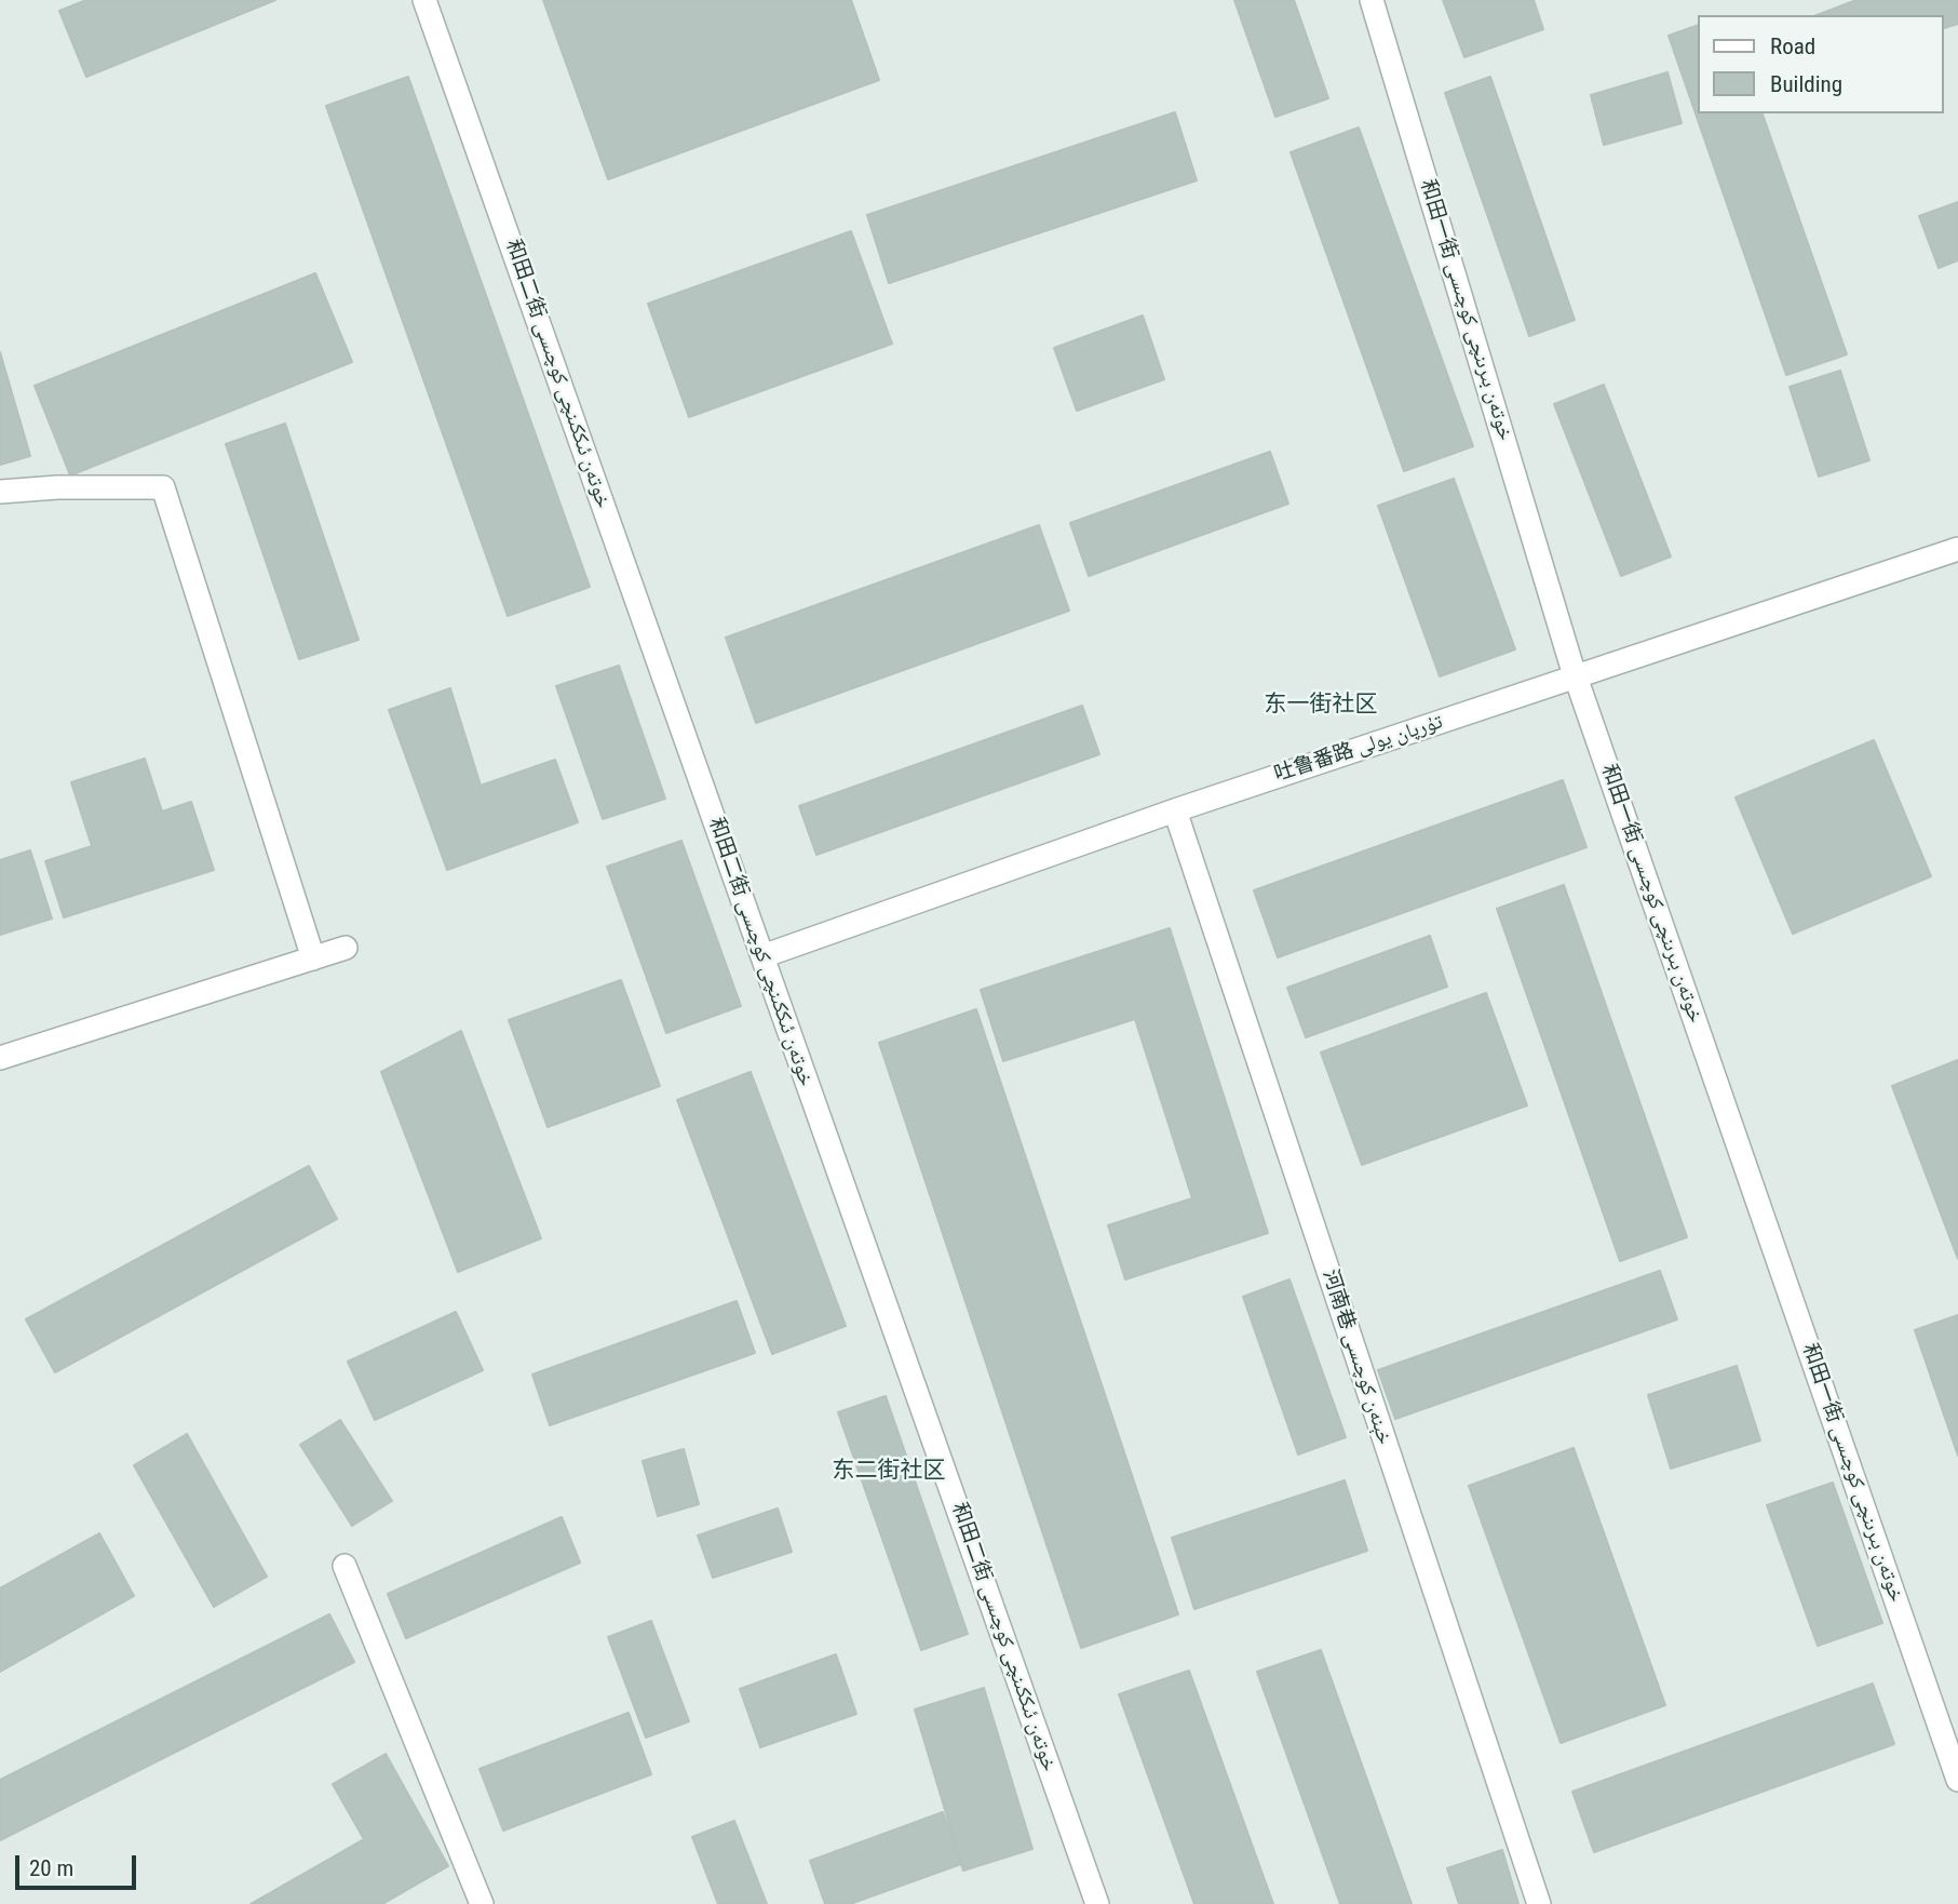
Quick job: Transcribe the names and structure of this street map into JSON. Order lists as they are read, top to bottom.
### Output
{
  "streets": {
    "street": [
      "和田一街 خوتەن بىرىنچى كوچىسى",
      "和田二街 خوتەن ئىككىنچى كوچىسى",
      "吐鲁番路 تۇرپان يولى",
      "河南巷 خېنەن كوچىسى"
    ]
  },
  "crossings": [
    ["和田一街 خوتەن بىرىنچى كوچىسى", "吐鲁番路 تۇرپان يولى"],
    ["和田二街 خوتەن ئىككىنچى كوچىسى", "吐鲁番路 تۇرپان يولى"],
    ["吐鲁番路 تۇرپان يولى", "河南巷 خېنەن كوچىسى"]
  ],
  "districts": ["东一街社区", "东二街社区"],
  "legend": ["Road", "Building"],
  "scale_bar": "20 m"
}
